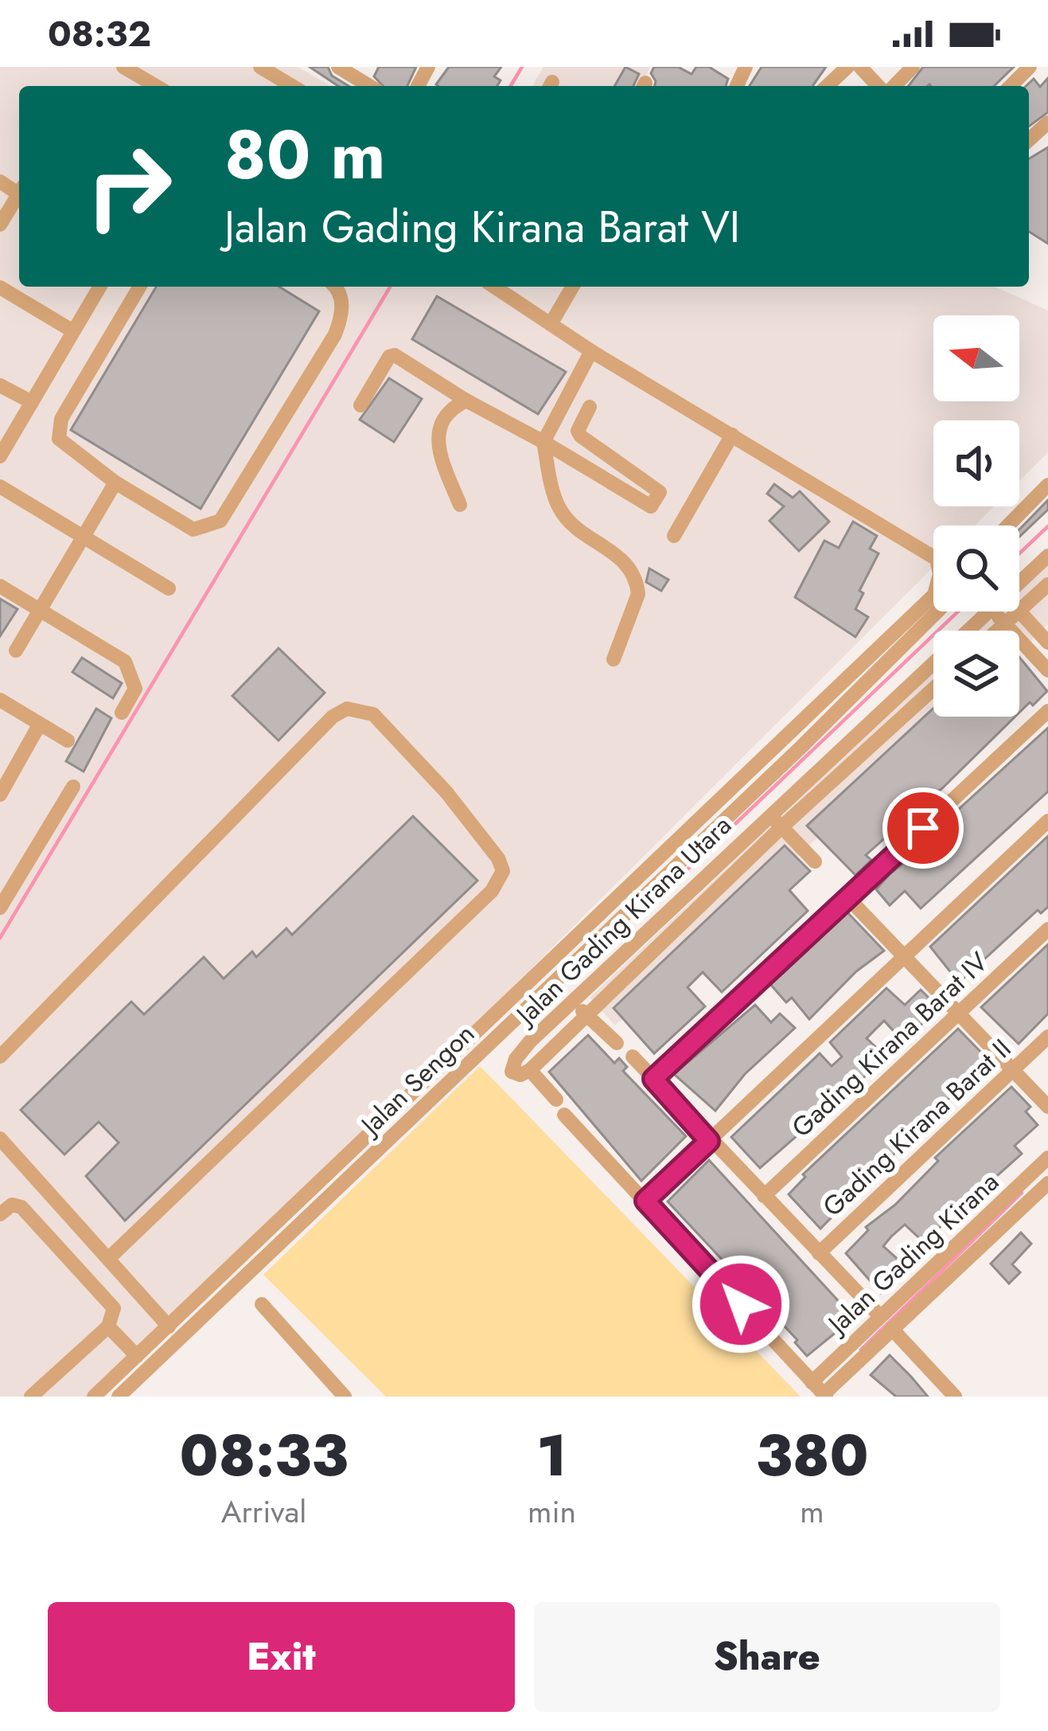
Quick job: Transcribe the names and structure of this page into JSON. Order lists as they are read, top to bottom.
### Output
{
  "streets": {
    "street": [
      "Jalan Gading Kirana Utara",
      "Gading Kirana Barat IV",
      "Jalan Sengon",
      "Gading Kirana Barat II",
      "Jalan Gading Kirana"
    ]
  },
  "north": "left",
  "page": {
    "status": "08:32",
    "turn": ["80 m", "Jalan Gading Kirana Barat VI"],
    "eta": [
      "08:33",
      "Arrival",
      "1",
      "min",
      "380",
      "m"
    ],
    "buttons": ["Exit", "Share"]
  }
}
